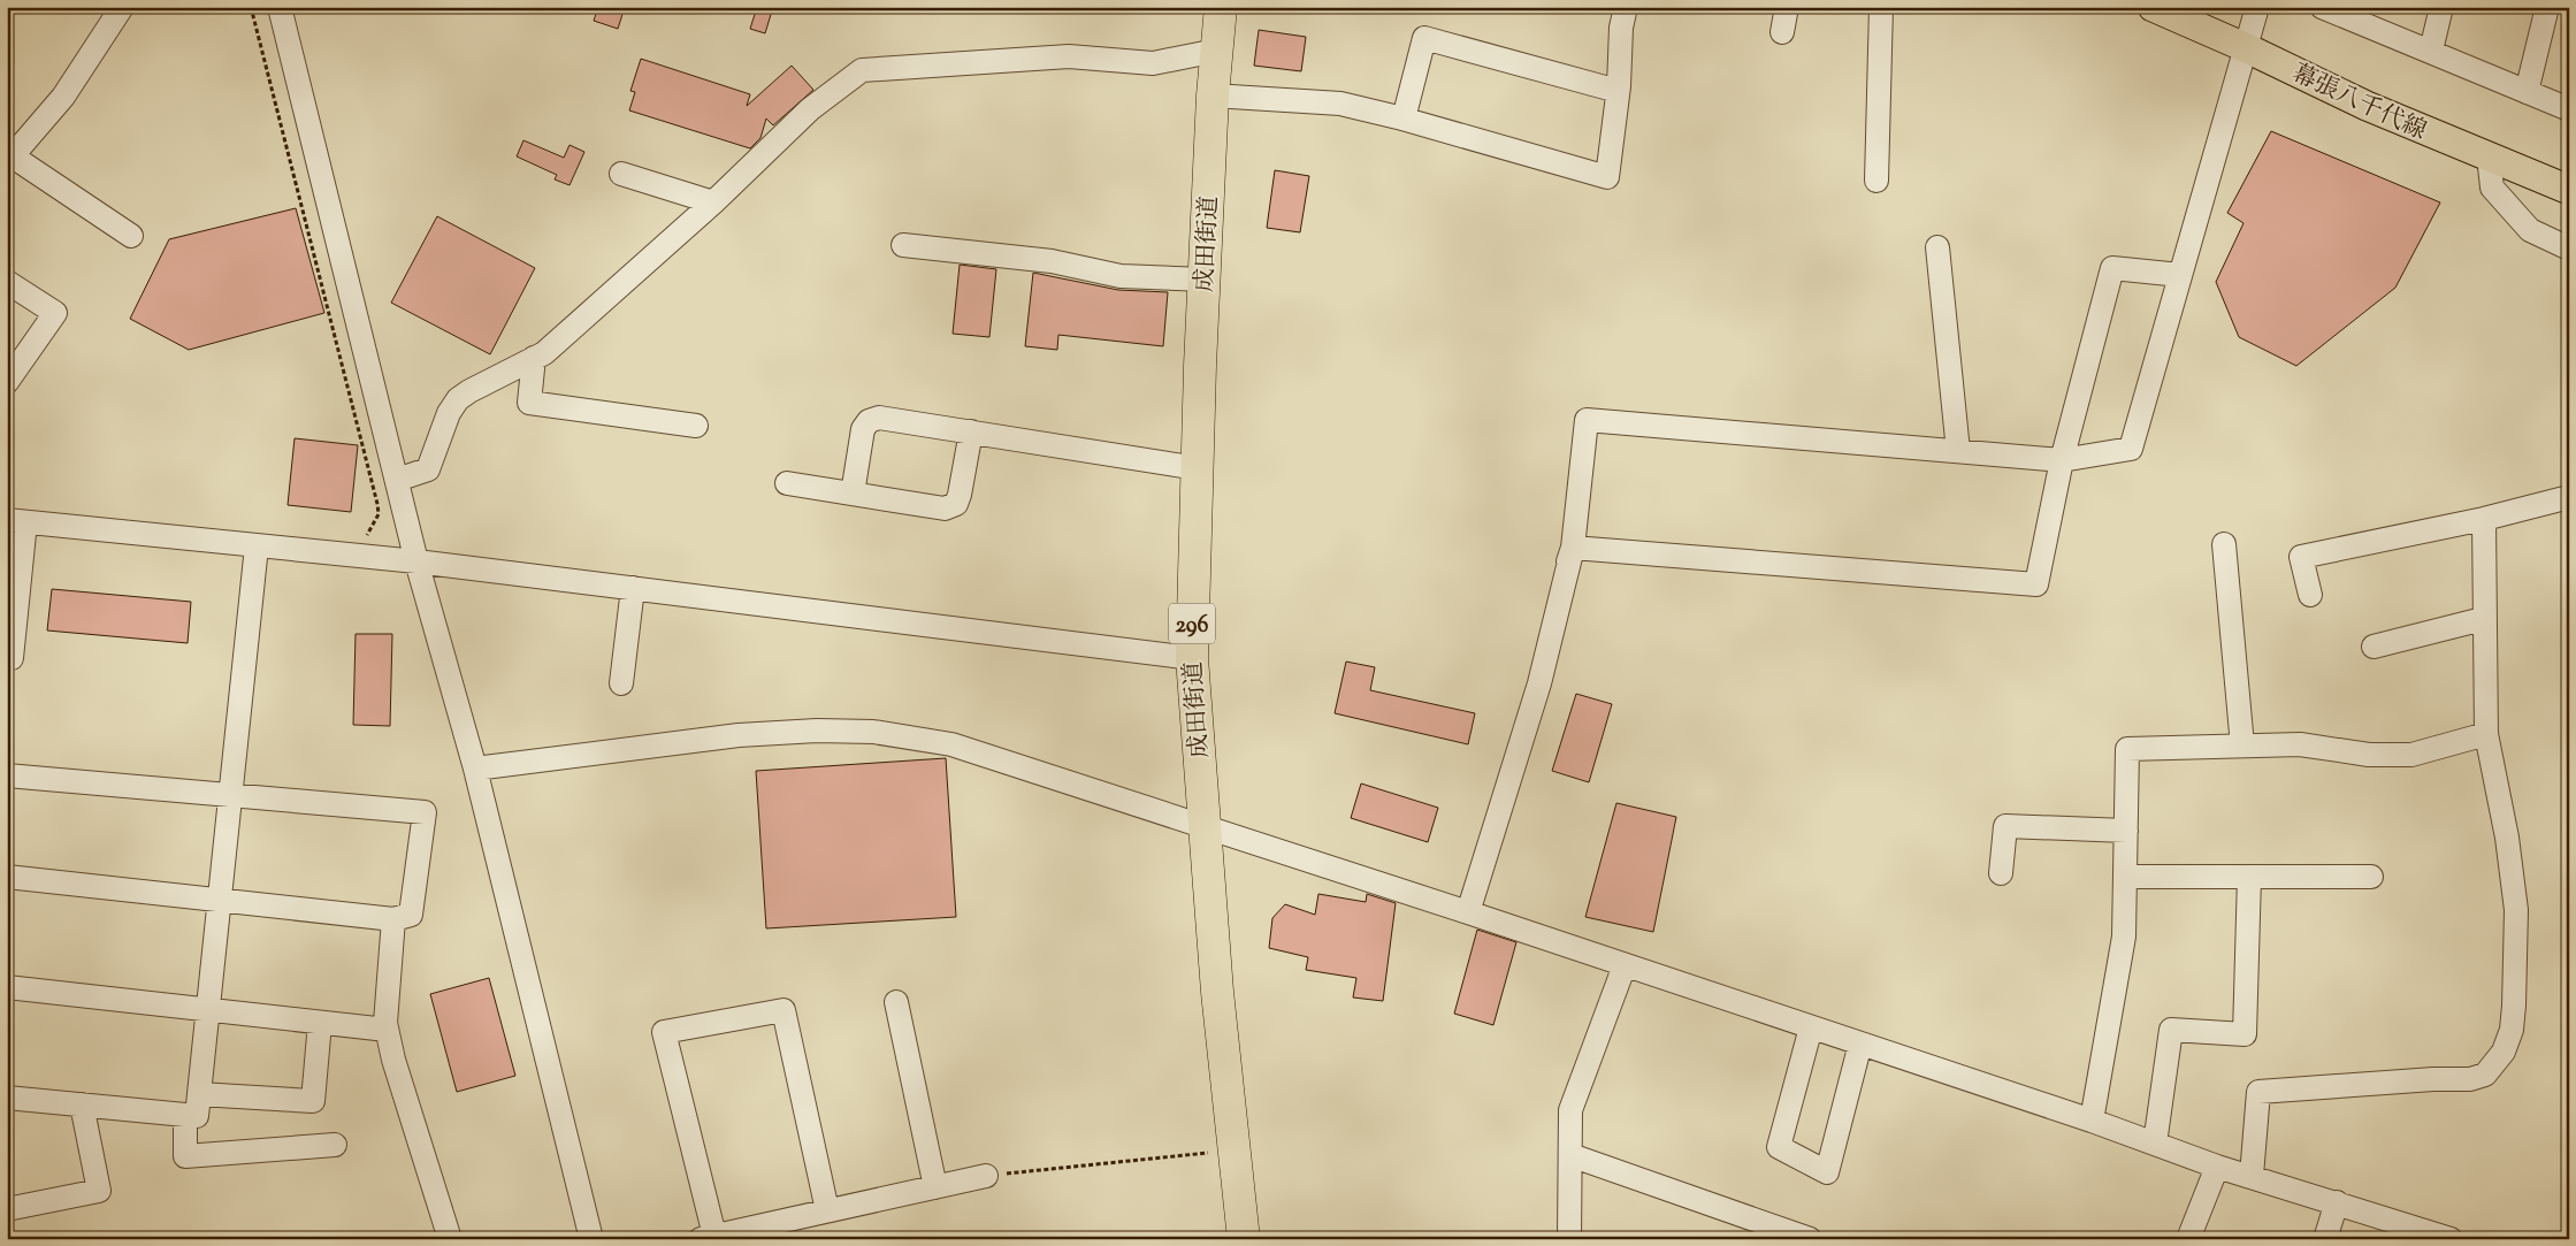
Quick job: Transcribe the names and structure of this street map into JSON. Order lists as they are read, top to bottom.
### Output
{
  "streets": {
    "highway": ["成田街道", "296"],
    "main road": ["幕張八千代線"]
  }
}
